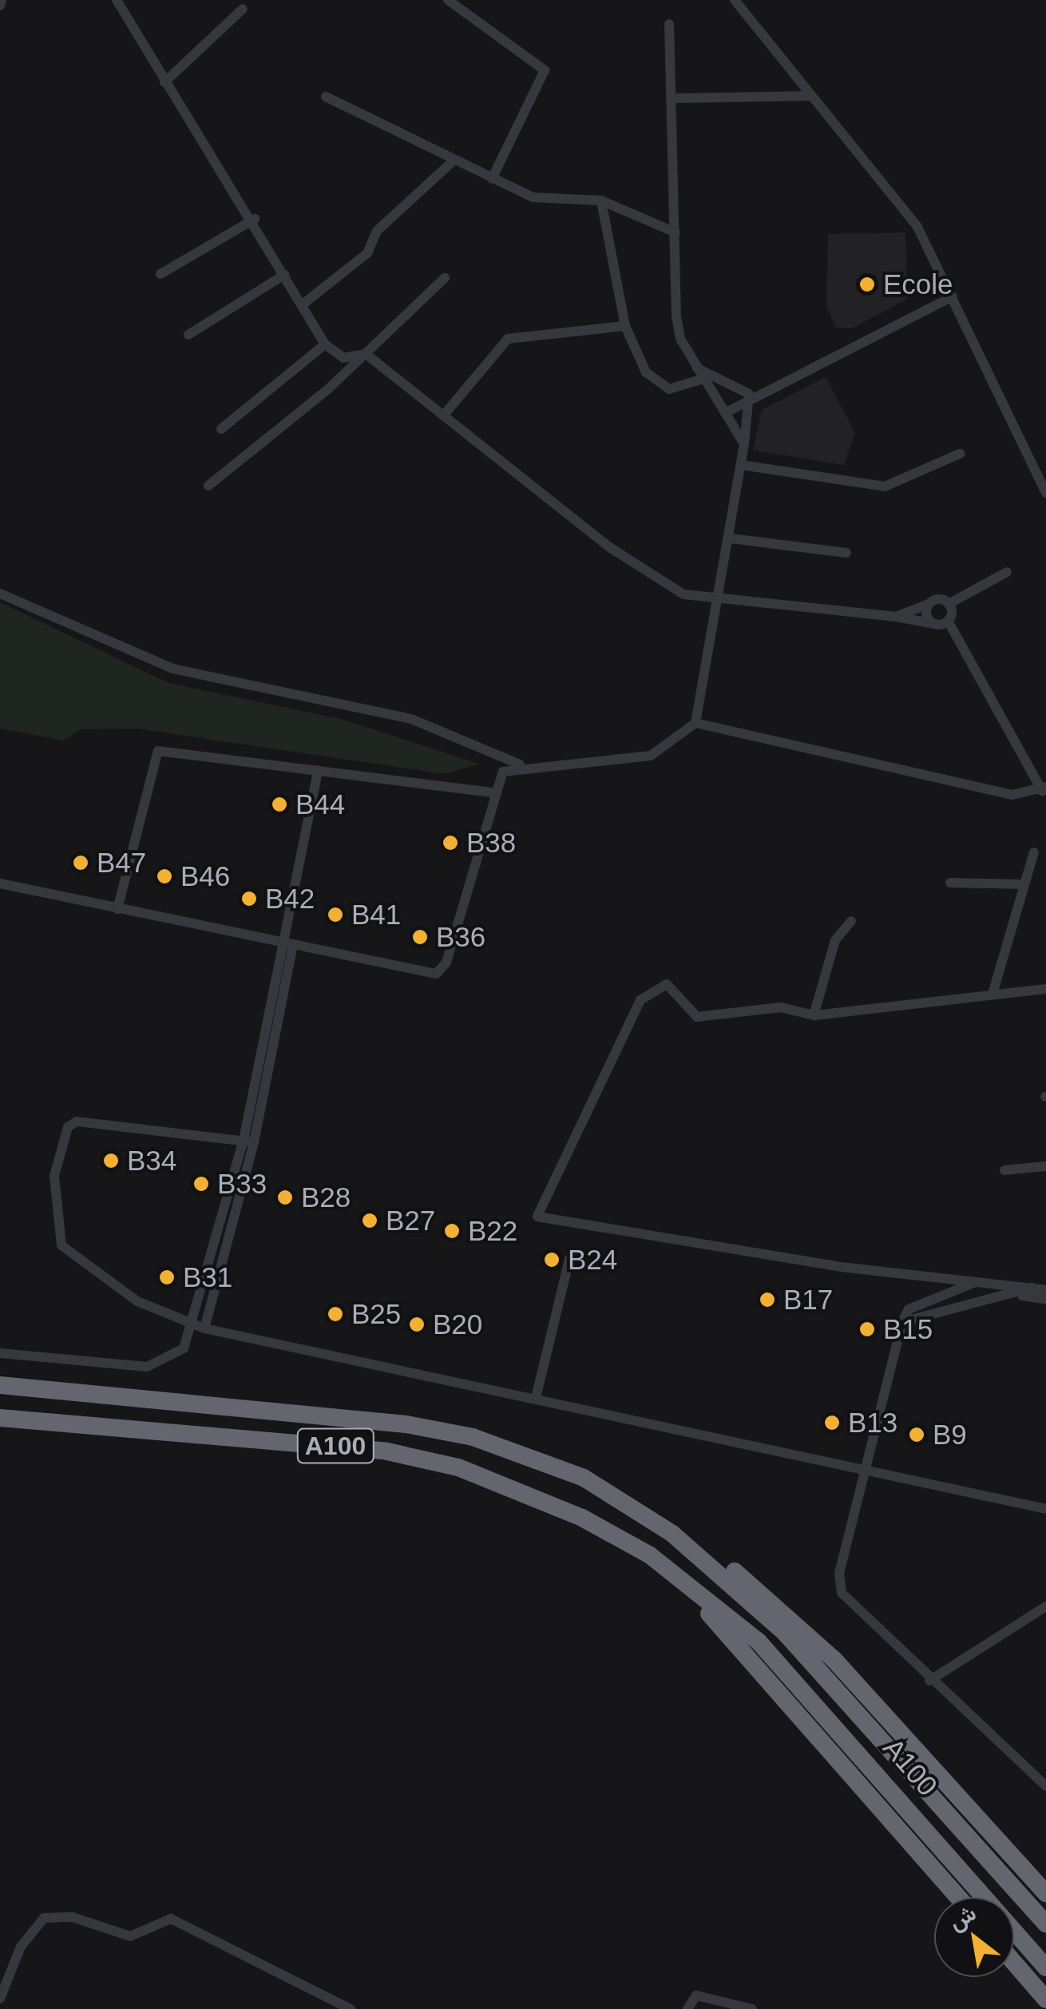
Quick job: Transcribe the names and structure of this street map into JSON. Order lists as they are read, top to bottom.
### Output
{
  "streets": {
    "highway": ["A100"]
  },
  "places": [
    "Ecole",
    "B44",
    "B38",
    "B47",
    "B46",
    "B42",
    "B41",
    "B36",
    "B34",
    "B33",
    "B28",
    "B27",
    "B22",
    "B24",
    "B31",
    "B17",
    "B25",
    "B20",
    "B15",
    "B13",
    "B9"
  ],
  "north": "top left"
}
